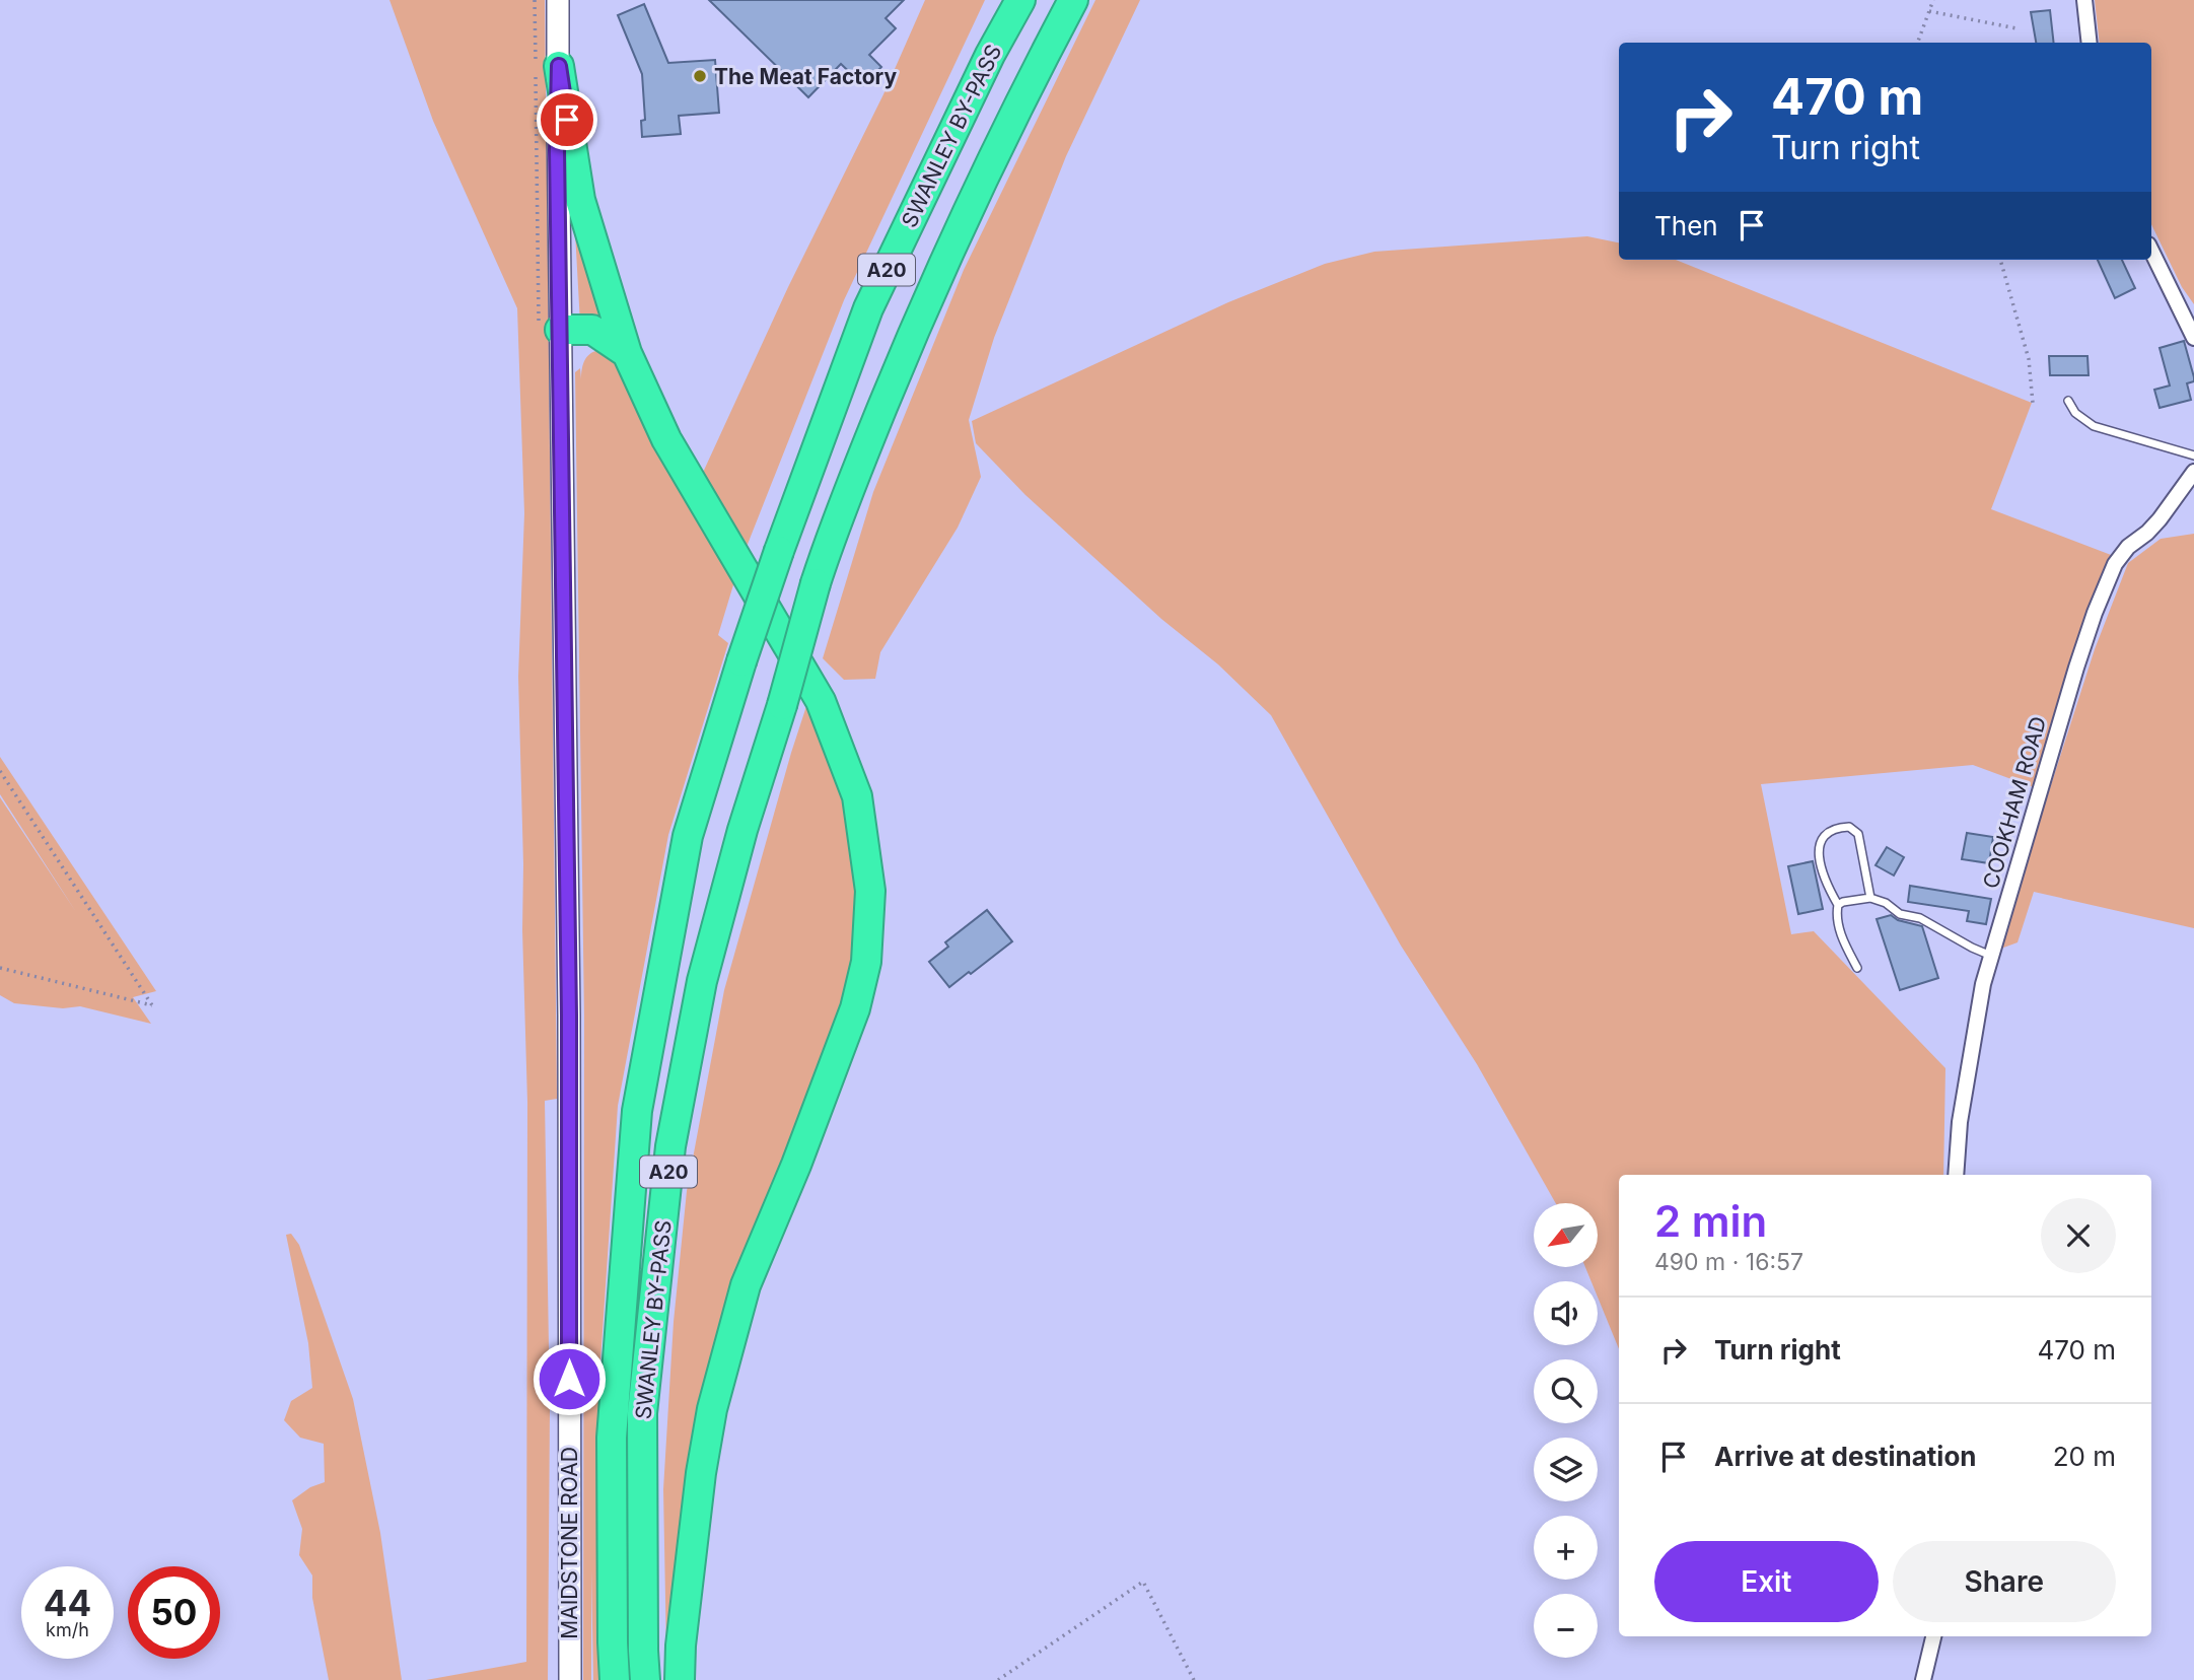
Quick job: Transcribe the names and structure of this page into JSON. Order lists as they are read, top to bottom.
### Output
{
  "streets": {
    "highway": ["SWANLEY BY-PASS", "A20"],
    "main road": ["MAIDSTONE ROAD"],
    "street": ["COOKHAM ROAD"]
  },
  "places": ["The Meat Factory"],
  "north": "bottom left",
  "page": {
    "turn": ["470 m", "Turn right"],
    "then": "Then",
    "heading": ["2 min", "490 m · 16:57"],
    "map_buttons": ["+", "−"],
    "list": [
      {
        "name": "Turn right",
        "value": "470 m"
      },
      {
        "name": "Arrive at destination",
        "value": "20 m"
      }
    ],
    "buttons": ["Exit", "Share"],
    "speed": "44 km/h",
    "limit": "50"
  }
}
